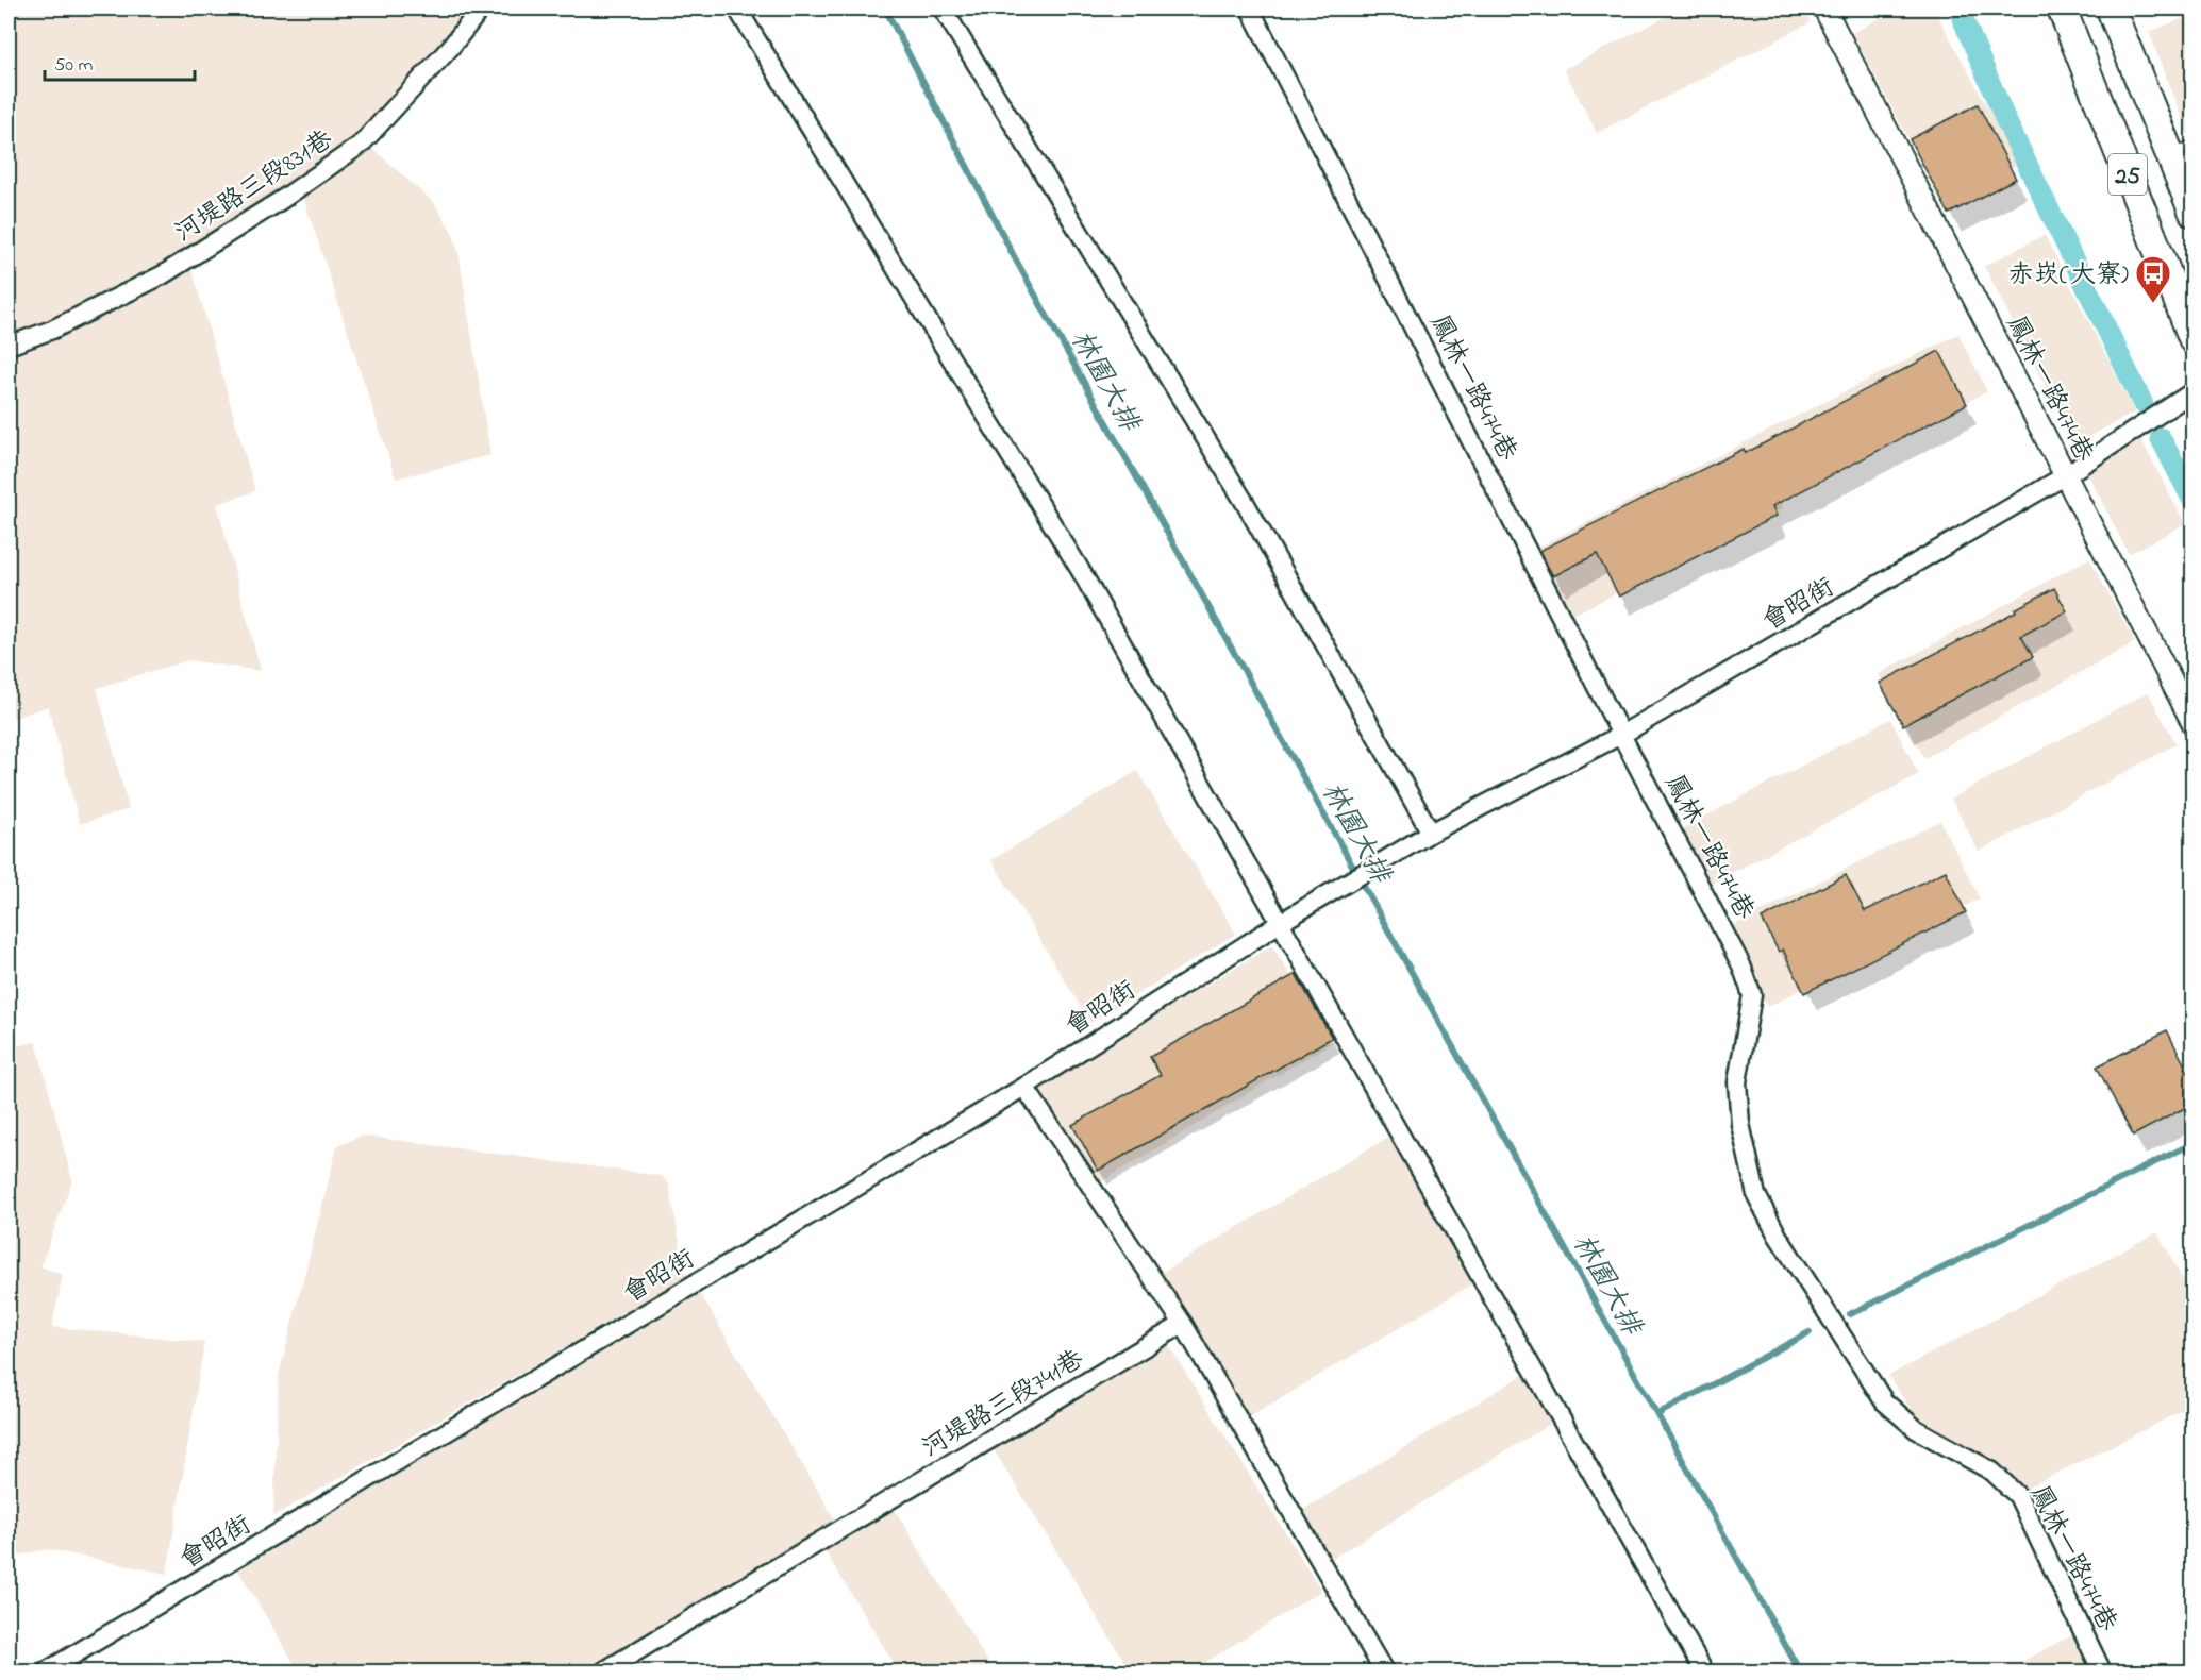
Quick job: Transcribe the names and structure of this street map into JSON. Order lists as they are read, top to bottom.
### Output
{
  "streets": {
    "main road": ["25"],
    "street": [
      "河堤路三段831巷",
      "鳳林一路474巷",
      "會昭街",
      "河堤路三段741巷"
    ]
  },
  "crossings": [
    ["鳳林一路474巷", "會昭街"]
  ],
  "water": ["林園大排"],
  "places": {
    "bus stop": ["赤崁(大寮)"]
  },
  "scale_bar": "50 m"
}
